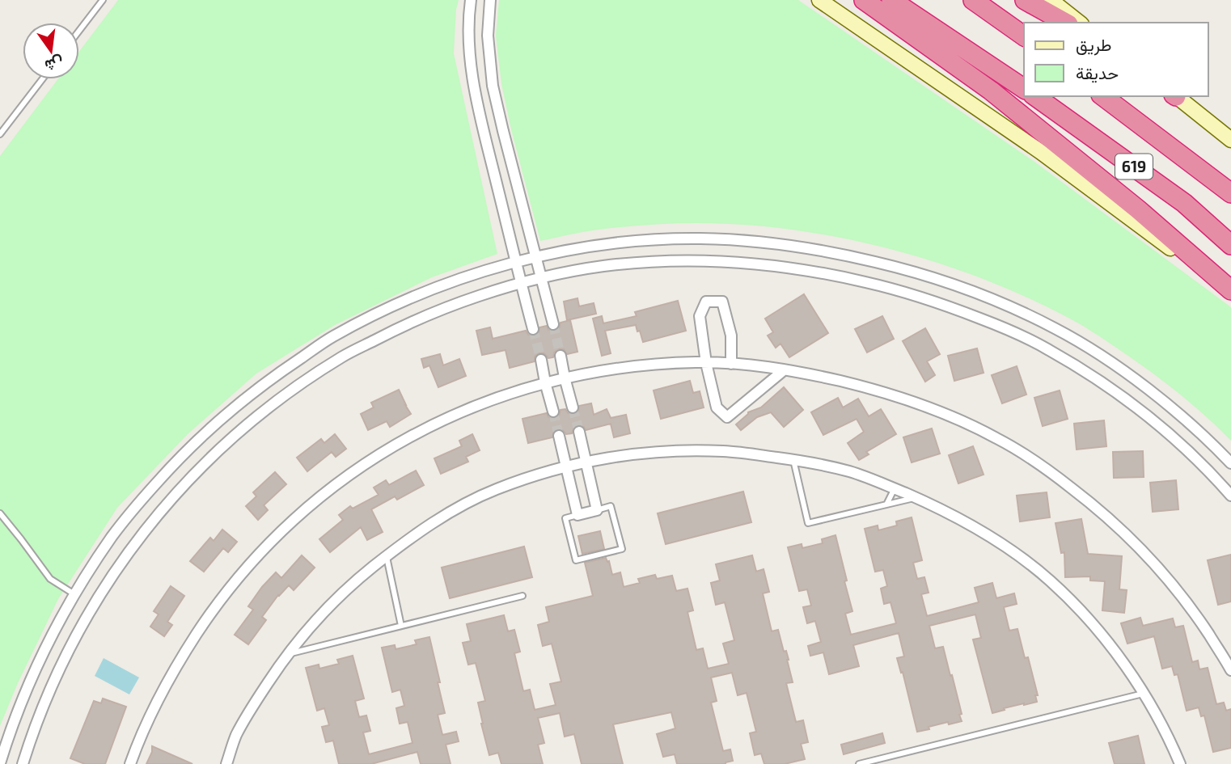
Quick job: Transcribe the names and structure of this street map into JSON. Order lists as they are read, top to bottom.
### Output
{
  "streets": {
    "highway": ["619"]
  },
  "legend": ["طريق", "حديقة"],
  "north": "bottom"
}
